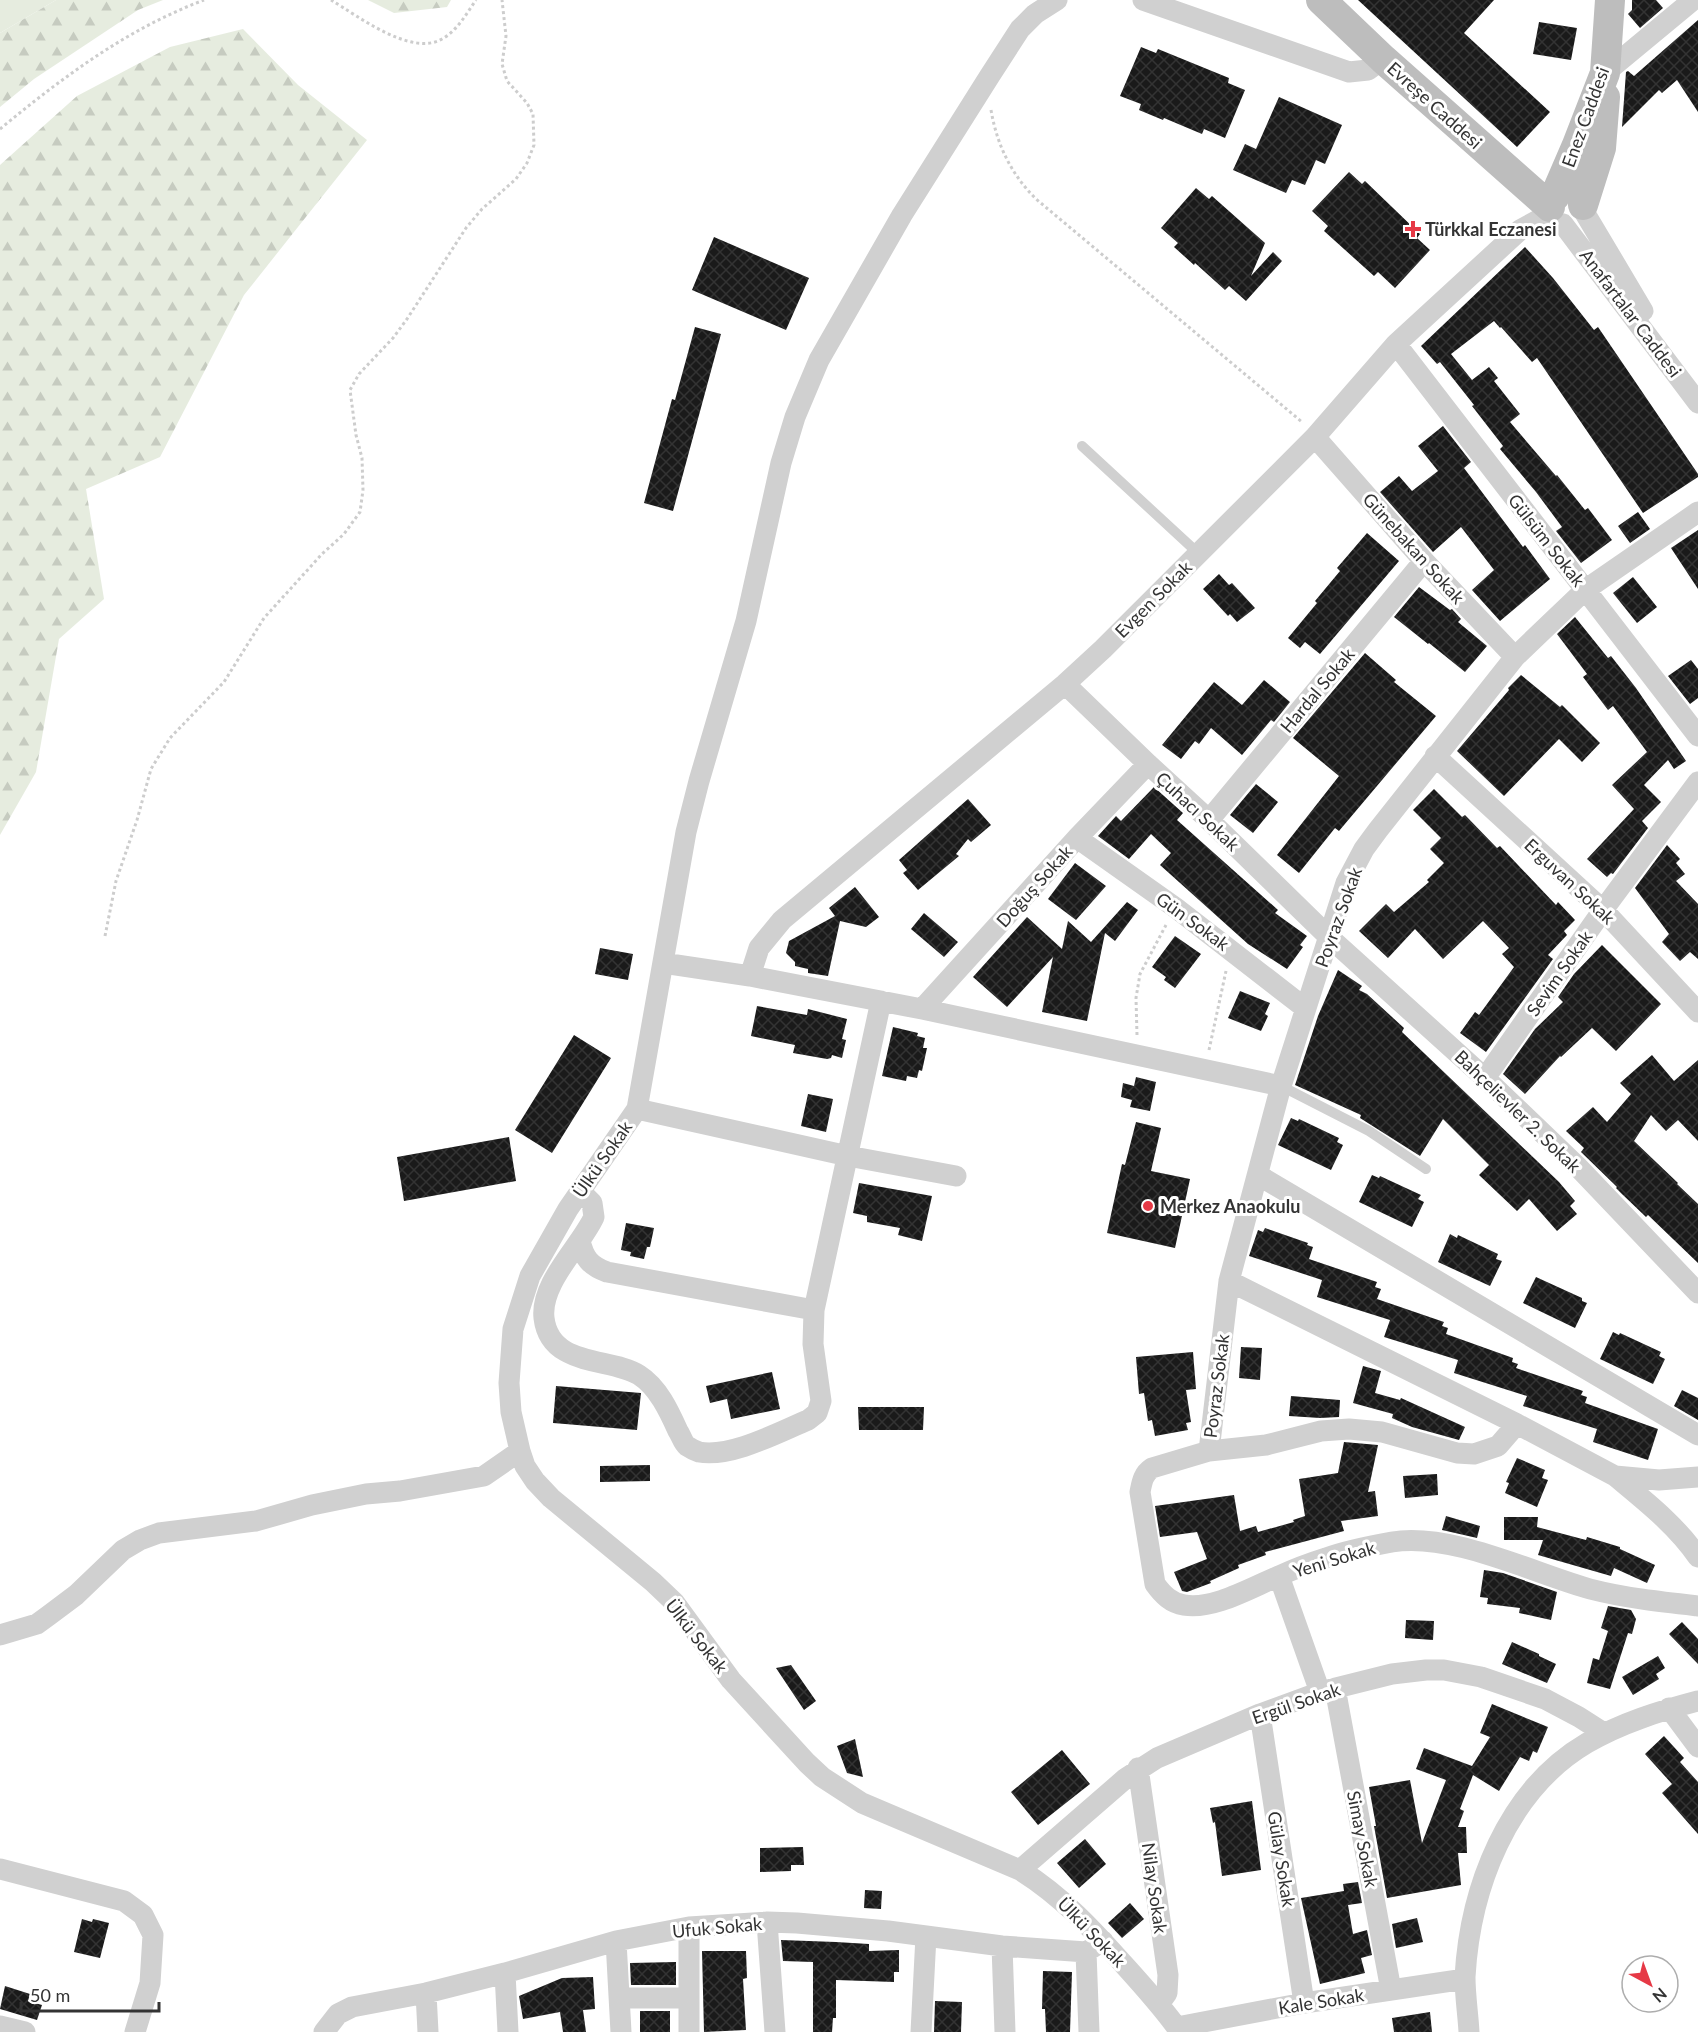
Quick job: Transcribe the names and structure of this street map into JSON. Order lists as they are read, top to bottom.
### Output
{
  "streets": {
    "main road": ["Evreşe Caddesi", "Enez Caddesi"],
    "street": [
      "Anafartalar Caddesi",
      "Gülsüm Sokak",
      "Günebakan Sokak",
      "Evgen Sokak",
      "Hardal Sokak",
      "Çuhacı Sokak",
      "Erguvan Sokak",
      "Doğuş Sokak",
      "Poyraz Sokak",
      "Gün Sokak",
      "Sevim Sokak",
      "Bahçelievler 2. Sokak",
      "Ülkü Sokak",
      "Yeni Sokak",
      "Ergül Sokak",
      "Simay Sokak",
      "Gülay Sokak",
      "Nilay Sokak",
      "Ufuk Sokak",
      "Kale Sokak"
    ]
  },
  "crossings": [
    ["Evreşe Caddesi", "Enez Caddesi"],
    ["Evreşe Caddesi", "Anafartalar Caddesi"],
    ["Evreşe Caddesi", "Evgen Sokak"],
    ["Enez Caddesi", "Anafartalar Caddesi"],
    ["Enez Caddesi", "Evgen Sokak"],
    ["Anafartalar Caddesi", "Evgen Sokak"],
    ["Gülsüm Sokak", "Evgen Sokak"],
    ["Gülsüm Sokak", "Poyraz Sokak"],
    ["Günebakan Sokak", "Evgen Sokak"],
    ["Günebakan Sokak", "Hardal Sokak"],
    ["Günebakan Sokak", "Poyraz Sokak"],
    ["Evgen Sokak", "Çuhacı Sokak"],
    ["Hardal Sokak", "Çuhacı Sokak"],
    ["Çuhacı Sokak", "Doğuş Sokak"],
    ["Çuhacı Sokak", "Poyraz Sokak"],
    ["Çuhacı Sokak", "Bahçelievler 2. Sokak"],
    ["Erguvan Sokak", "Poyraz Sokak"],
    ["Erguvan Sokak", "Sevim Sokak"],
    ["Doğuş Sokak", "Gün Sokak"],
    ["Poyraz Sokak", "Gün Sokak"],
    ["Poyraz Sokak", "Bahçelievler 2. Sokak"],
    ["Poyraz Sokak", "Yeni Sokak"],
    ["Sevim Sokak", "Bahçelievler 2. Sokak"],
    ["Ülkü Sokak", "Ergül Sokak"],
    ["Ülkü Sokak", "Nilay Sokak"],
    ["Ülkü Sokak", "Ufuk Sokak"],
    ["Ülkü Sokak", "Kale Sokak"],
    ["Yeni Sokak", "Simay Sokak"],
    ["Ergül Sokak", "Simay Sokak"],
    ["Ergül Sokak", "Gülay Sokak"],
    ["Ergül Sokak", "Nilay Sokak"],
    ["Simay Sokak", "Kale Sokak"],
    ["Gülay Sokak", "Kale Sokak"]
  ],
  "places": {
    "health": ["Türkkal Eczanesi"],
    "other": ["Merkez Anaokulu"]
  },
  "scale_bar": "50 m",
  "north": "bottom right"
}
